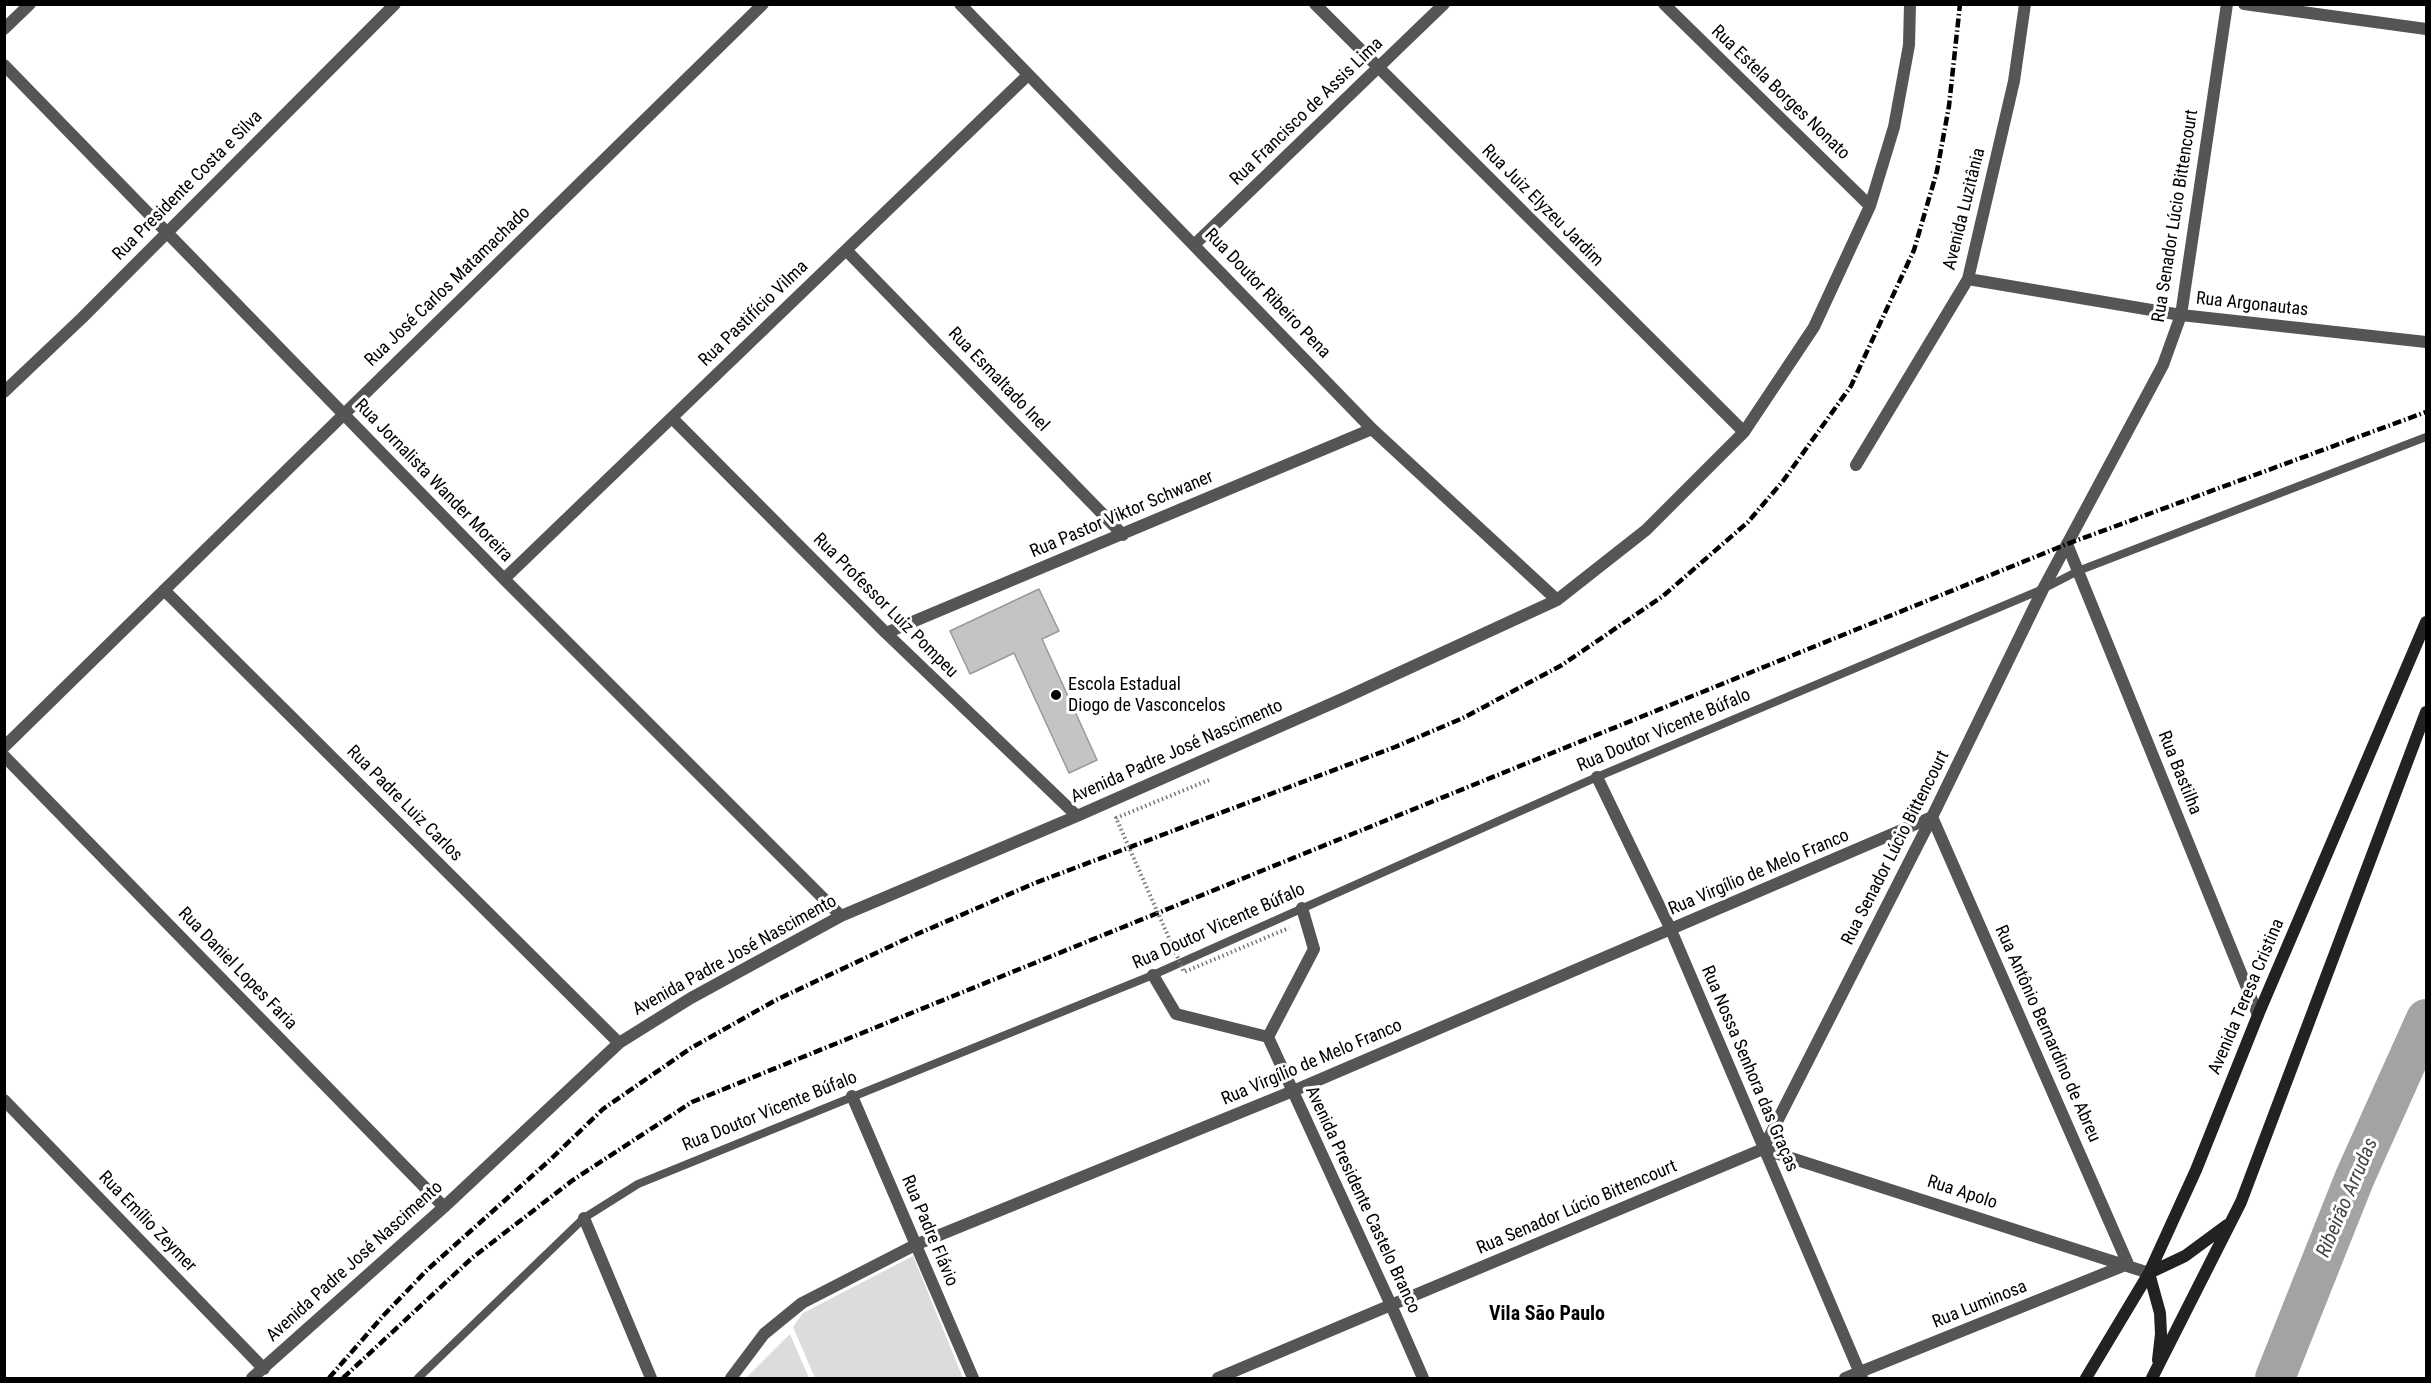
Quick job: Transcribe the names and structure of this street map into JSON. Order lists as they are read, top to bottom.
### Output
{
  "streets": {
    "main road": ["Avenida Teresa Cristina"],
    "street": [
      "Rua Estela Borges Nonato",
      "Rua Francisco de Assis Lima",
      "Rua Presidente Costa e Silva",
      "Rua Juiz Elyzeu Jardim",
      "Avenida Luzitânia",
      "Rua Senador Lúcio Bittencourt",
      "Rua José Carlos Matamachado",
      "Rua Doutor Ribeiro Pena",
      "Rua Argonautas",
      "Rua Pastifício Vilma",
      "Rua Esmaltado Inel",
      "Rua Jornalista Wander Moreira",
      "Rua Pastor Viktor Schwaner",
      "Rua Professor Luiz Pompeu",
      "Avenida Padre José Nascimento",
      "Rua Bastilha",
      "Rua Padre Luiz Carlos",
      "Rua Virgílio de Melo Franco",
      "Rua Daniel Lopes Faria",
      "Rua Antônio Bernardino de Abreu",
      "Rua Nossa Senhora das Graças",
      "Rua Apolo",
      "Avenida Presidente Castelo Branco",
      "Rua Emílio Zeymer",
      "Rua Padre Flávio",
      "Rua Luminosa"
    ],
    "lane": ["Rua Doutor Vicente Búfalo"]
  },
  "crossings": [
    ["Rua Estela Borges Nonato", "Avenida Padre José Nascimento"],
    ["Rua Francisco de Assis Lima", "Rua Juiz Elyzeu Jardim"],
    ["Rua Francisco de Assis Lima", "Rua Doutor Ribeiro Pena"],
    ["Rua Presidente Costa e Silva", "Rua Jornalista Wander Moreira"],
    ["Rua Juiz Elyzeu Jardim", "Avenida Padre José Nascimento"],
    ["Avenida Luzitânia", "Rua Argonautas"],
    ["Rua Senador Lúcio Bittencourt", "Rua Argonautas"],
    ["Rua Senador Lúcio Bittencourt", "Rua Doutor Vicente Búfalo"],
    ["Rua Senador Lúcio Bittencourt", "Rua Bastilha"],
    ["Rua Senador Lúcio Bittencourt", "Rua Virgílio de Melo Franco"],
    ["Rua Senador Lúcio Bittencourt", "Rua Antônio Bernardino de Abreu"],
    ["Rua Senador Lúcio Bittencourt", "Rua Nossa Senhora das Graças"],
    ["Rua Senador Lúcio Bittencourt", "Rua Apolo"],
    ["Rua Senador Lúcio Bittencourt", "Avenida Presidente Castelo Branco"],
    ["Rua José Carlos Matamachado", "Rua Jornalista Wander Moreira"],
    ["Rua José Carlos Matamachado", "Rua Padre Luiz Carlos"],
    ["Rua Doutor Ribeiro Pena", "Rua Pastifício Vilma"],
    ["Rua Doutor Ribeiro Pena", "Rua Pastor Viktor Schwaner"],
    ["Rua Doutor Ribeiro Pena", "Avenida Padre José Nascimento"],
    ["Rua Pastifício Vilma", "Rua Esmaltado Inel"],
    ["Rua Pastifício Vilma", "Rua Jornalista Wander Moreira"],
    ["Rua Pastifício Vilma", "Rua Professor Luiz Pompeu"],
    ["Rua Esmaltado Inel", "Rua Pastor Viktor Schwaner"],
    ["Rua Jornalista Wander Moreira", "Avenida Padre José Nascimento"],
    ["Rua Pastor Viktor Schwaner", "Rua Professor Luiz Pompeu"],
    ["Rua Professor Luiz Pompeu", "Avenida Padre José Nascimento"],
    ["Rua Doutor Vicente Búfalo", "Rua Bastilha"],
    ["Rua Doutor Vicente Búfalo", "Rua Nossa Senhora das Graças"],
    ["Rua Doutor Vicente Búfalo", "Rua Padre Flávio"],
    ["Avenida Padre José Nascimento", "Rua Padre Luiz Carlos"],
    ["Avenida Padre José Nascimento", "Rua Daniel Lopes Faria"],
    ["Avenida Padre José Nascimento", "Rua Emílio Zeymer"],
    ["Rua Bastilha", "Avenida Teresa Cristina"],
    ["Rua Virgílio de Melo Franco", "Rua Antônio Bernardino de Abreu"],
    ["Rua Virgílio de Melo Franco", "Rua Nossa Senhora das Graças"],
    ["Rua Virgílio de Melo Franco", "Avenida Presidente Castelo Branco"],
    ["Rua Virgílio de Melo Franco", "Rua Padre Flávio"],
    ["Avenida Teresa Cristina", "Rua Apolo"],
    ["Rua Antônio Bernardino de Abreu", "Rua Apolo"],
    ["Rua Antônio Bernardino de Abreu", "Rua Luminosa"],
    ["Rua Nossa Senhora das Graças", "Rua Apolo"],
    ["Rua Nossa Senhora das Graças", "Rua Luminosa"],
    ["Rua Apolo", "Rua Luminosa"]
  ],
  "districts": ["Vila São Paulo"],
  "water": ["Ribeirão Arrudas"],
  "places": ["Escola Estadual Diogo de Vasconcelos"]
}
